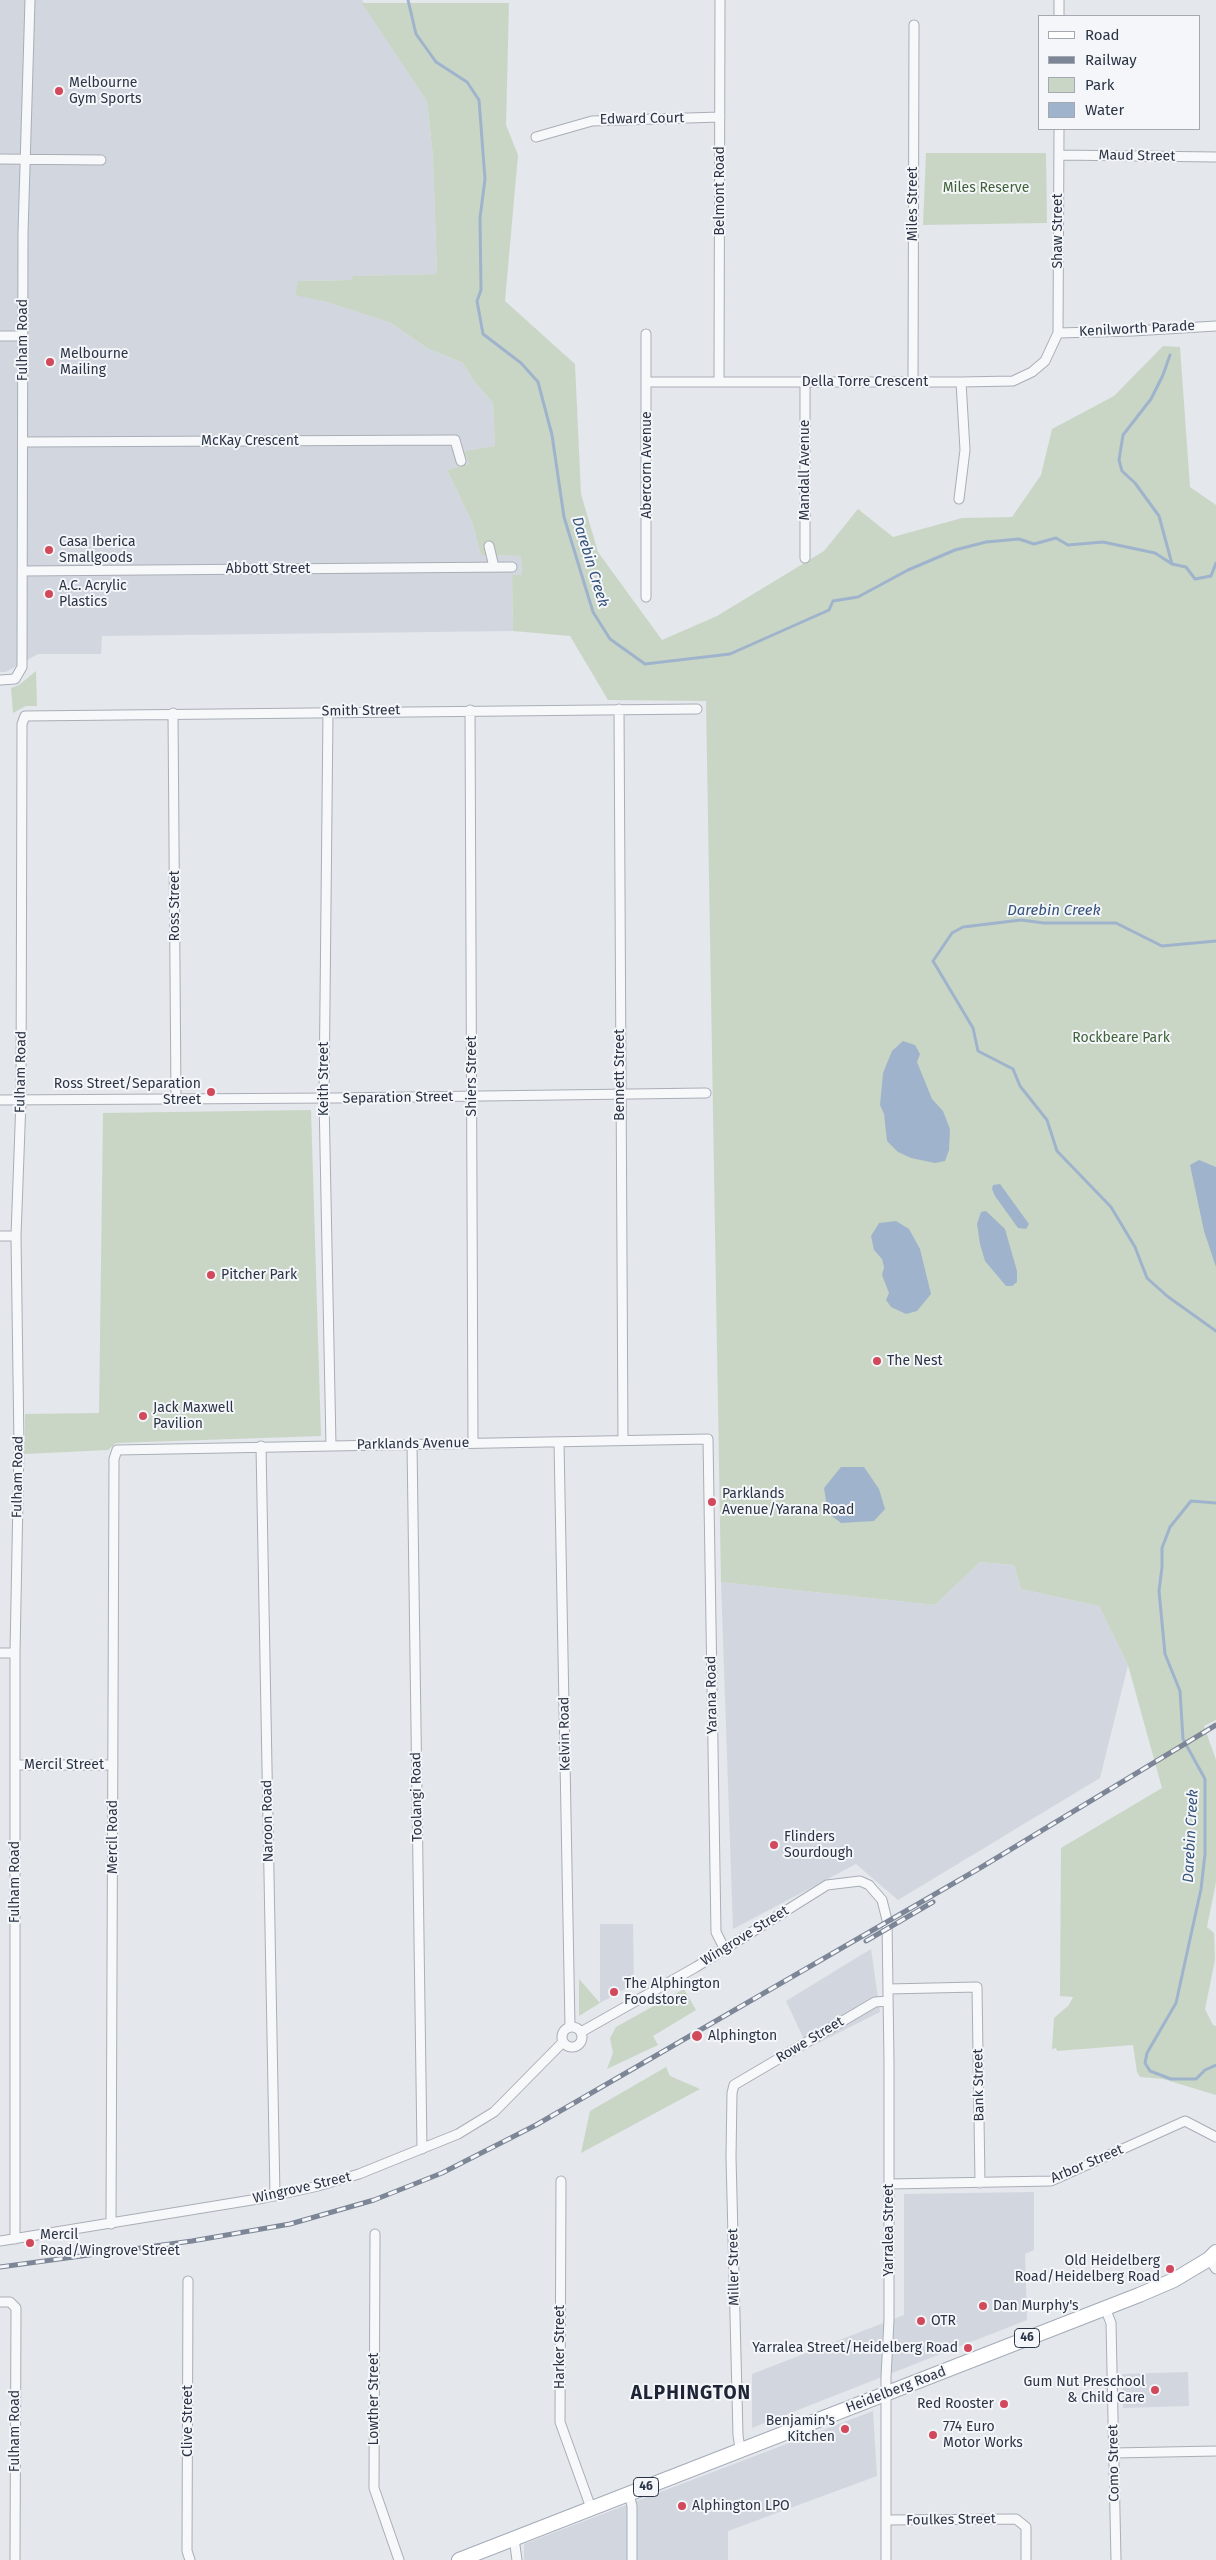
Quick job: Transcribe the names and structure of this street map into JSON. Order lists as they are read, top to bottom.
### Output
{
  "streets": {
    "main road": ["46", "Heidelberg Road"],
    "street": [
      "Edward Court",
      "Maud Street",
      "Belmont Road",
      "Miles Street",
      "Shaw Street",
      "Kenilworth Parade",
      "Fulham Road",
      "Della Torre Crescent",
      "McKay Crescent",
      "Abercorn Avenue",
      "Mandall Avenue",
      "Abbott Street",
      "Smith Street",
      "Ross Street",
      "Bennett Street",
      "Shiers Street",
      "Keith Street",
      "Separation Street",
      "Parklands Avenue",
      "Yarana Road",
      "Kelvin Road",
      "Mercil Street",
      "Toolangi Road",
      "Naroon Road",
      "Mercil Road",
      "Wingrove Street",
      "Rowe Street",
      "Bank Street",
      "Arbor Street",
      "Yarralea Street",
      "Miller Street",
      "Harker Street",
      "Lowther Street",
      "Clive Street",
      "Como Street",
      "Foulkes Street"
    ]
  },
  "crossings": [
    ["Edward Court", "Belmont Road"],
    ["Maud Street", "Shaw Street"],
    ["Belmont Road", "Della Torre Crescent"],
    ["Miles Street", "Della Torre Crescent"],
    ["Shaw Street", "Kenilworth Parade"],
    ["Shaw Street", "Della Torre Crescent"],
    ["Kenilworth Parade", "Della Torre Crescent"],
    ["Fulham Road", "McKay Crescent"],
    ["Fulham Road", "Abbott Street"],
    ["Fulham Road", "Smith Street"],
    ["Fulham Road", "Separation Street"],
    ["Fulham Road", "Mercil Street"],
    ["Fulham Road", "Wingrove Street"],
    ["Della Torre Crescent", "Abercorn Avenue"],
    ["Della Torre Crescent", "Mandall Avenue"],
    ["Smith Street", "Ross Street"],
    ["Smith Street", "Bennett Street"],
    ["Smith Street", "Shiers Street"],
    ["Smith Street", "Keith Street"],
    ["Ross Street", "Separation Street"],
    ["Bennett Street", "Separation Street"],
    ["Bennett Street", "Parklands Avenue"],
    ["Shiers Street", "Separation Street"],
    ["Shiers Street", "Parklands Avenue"],
    ["Keith Street", "Separation Street"],
    ["Keith Street", "Parklands Avenue"],
    ["Parklands Avenue", "Yarana Road"],
    ["Parklands Avenue", "Kelvin Road"],
    ["Parklands Avenue", "Toolangi Road"],
    ["Parklands Avenue", "Naroon Road"],
    ["Parklands Avenue", "Mercil Road"],
    ["Yarana Road", "Wingrove Street"],
    ["Kelvin Road", "Wingrove Street"],
    ["Mercil Street", "Mercil Road"],
    ["Toolangi Road", "Wingrove Street"],
    ["Naroon Road", "Wingrove Street"],
    ["Mercil Road", "Wingrove Street"],
    ["Wingrove Street", "Yarralea Street"],
    ["Rowe Street", "Yarralea Street"],
    ["Rowe Street", "Miller Street"],
    ["Bank Street", "Arbor Street"],
    ["Bank Street", "Yarralea Street"],
    ["Arbor Street", "Yarralea Street"],
    ["Yarralea Street", "Heidelberg Road"],
    ["Yarralea Street", "Foulkes Street"],
    ["Miller Street", "Heidelberg Road"],
    ["Harker Street", "Heidelberg Road"],
    ["Heidelberg Road", "Como Street"]
  ],
  "districts": ["ALPHINGTON"],
  "water": ["Darebin Creek"],
  "parks": ["Miles Reserve", "Rockbeare Park"],
  "places": [
    "Melbourne Gym Sports",
    "Melbourne Mailing",
    "Casa Iberica Smallgoods",
    "A.C. Acrylic Plastics",
    "Ross Street/Separation Street",
    "Pitcher Park",
    "The Nest",
    "Jack Maxwell Pavilion",
    "Parklands Avenue/Yarana Road",
    "Flinders Sourdough",
    "The Alphington Foodstore",
    "Alphington",
    "Mercil Road/Wingrove Street",
    "Old Heidelberg Road/Heidelberg Road",
    "Dan Murphy's",
    "OTR",
    "Yarralea Street/Heidelberg Road",
    "Gum Nut Preschool & Child Care",
    "Red Rooster",
    "Benjamin's Kitchen",
    "774 Euro Motor Works",
    "Alphington LPO"
  ],
  "legend": [
    "Road",
    "Railway",
    "Park",
    "Water"
  ]
}
